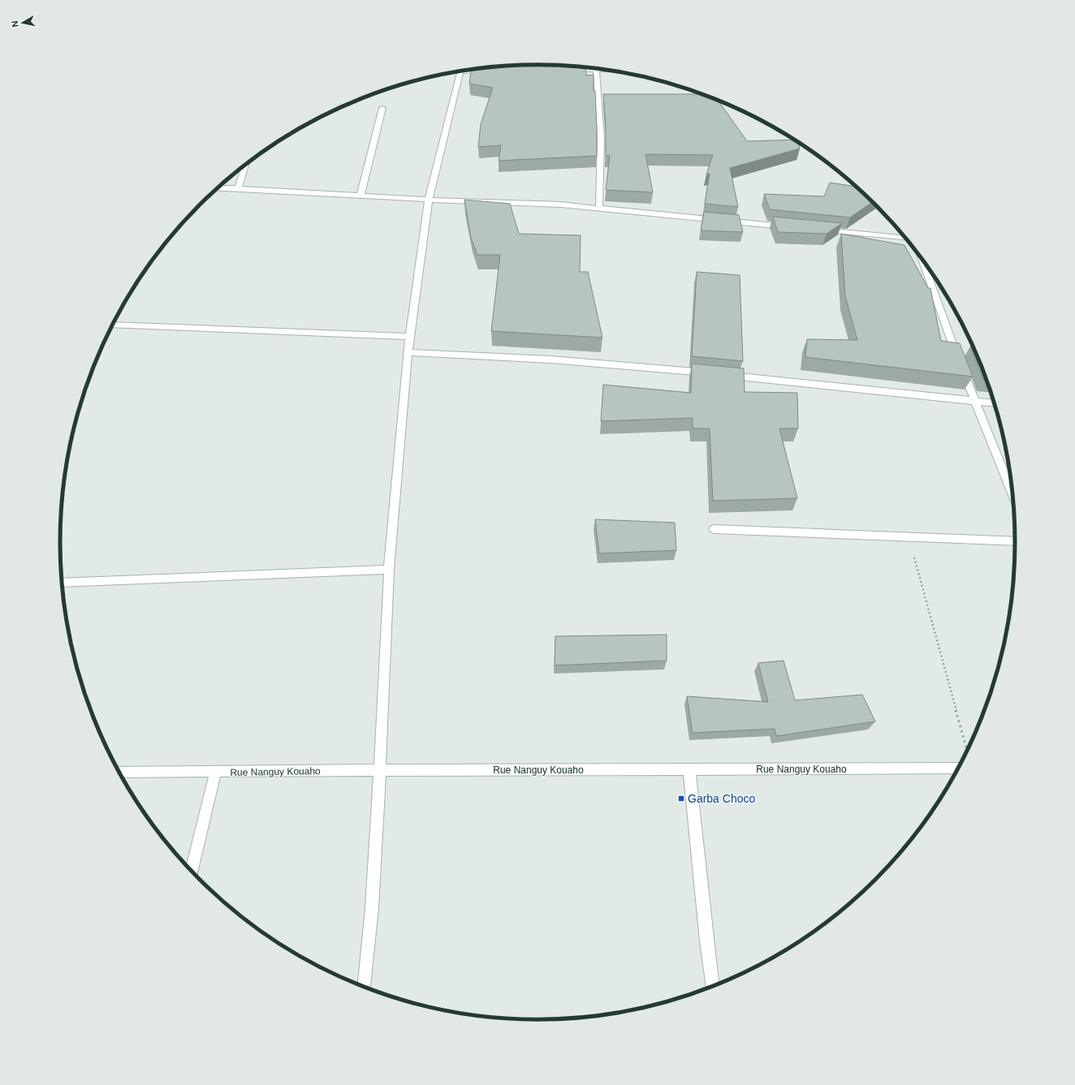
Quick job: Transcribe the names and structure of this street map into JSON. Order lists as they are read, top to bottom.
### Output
{
  "streets": {
    "street": ["Rue Nanguy Kouaho"]
  },
  "places": {
    "transit": ["Garba Choco"]
  },
  "north": "left"
}
